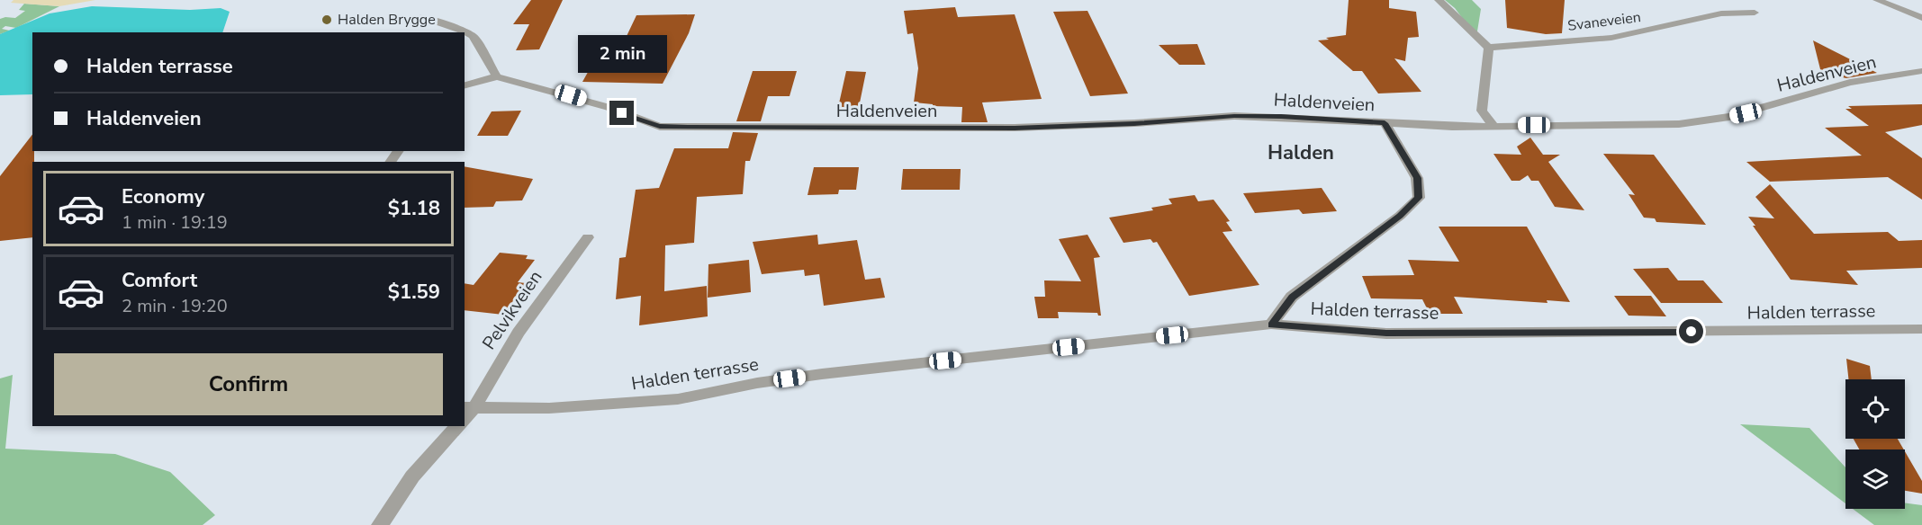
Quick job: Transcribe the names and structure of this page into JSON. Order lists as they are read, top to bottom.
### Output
{
  "streets": {
    "street": [
      "Svaneveien",
      "Haldenveien",
      "Pelvikveien",
      "Halden terrasse"
    ]
  },
  "crossings": [
    ["Haldenveien", "Halden terrasse"],
    ["Pelvikveien", "Halden terrasse"]
  ],
  "districts": ["Halden"],
  "places": ["Halden Brygge"],
  "page": {
    "banner": ["Halden terrasse", "Haldenveien"],
    "bubble": "2 min",
    "list": [
      {
        "name": "Economy",
        "note": "1 min · 19:19",
        "value": "$1.18"
      },
      {
        "name": "Comfort",
        "note": "2 min · 19:20",
        "value": "$1.59"
      }
    ],
    "buttons": "Confirm"
  }
}
